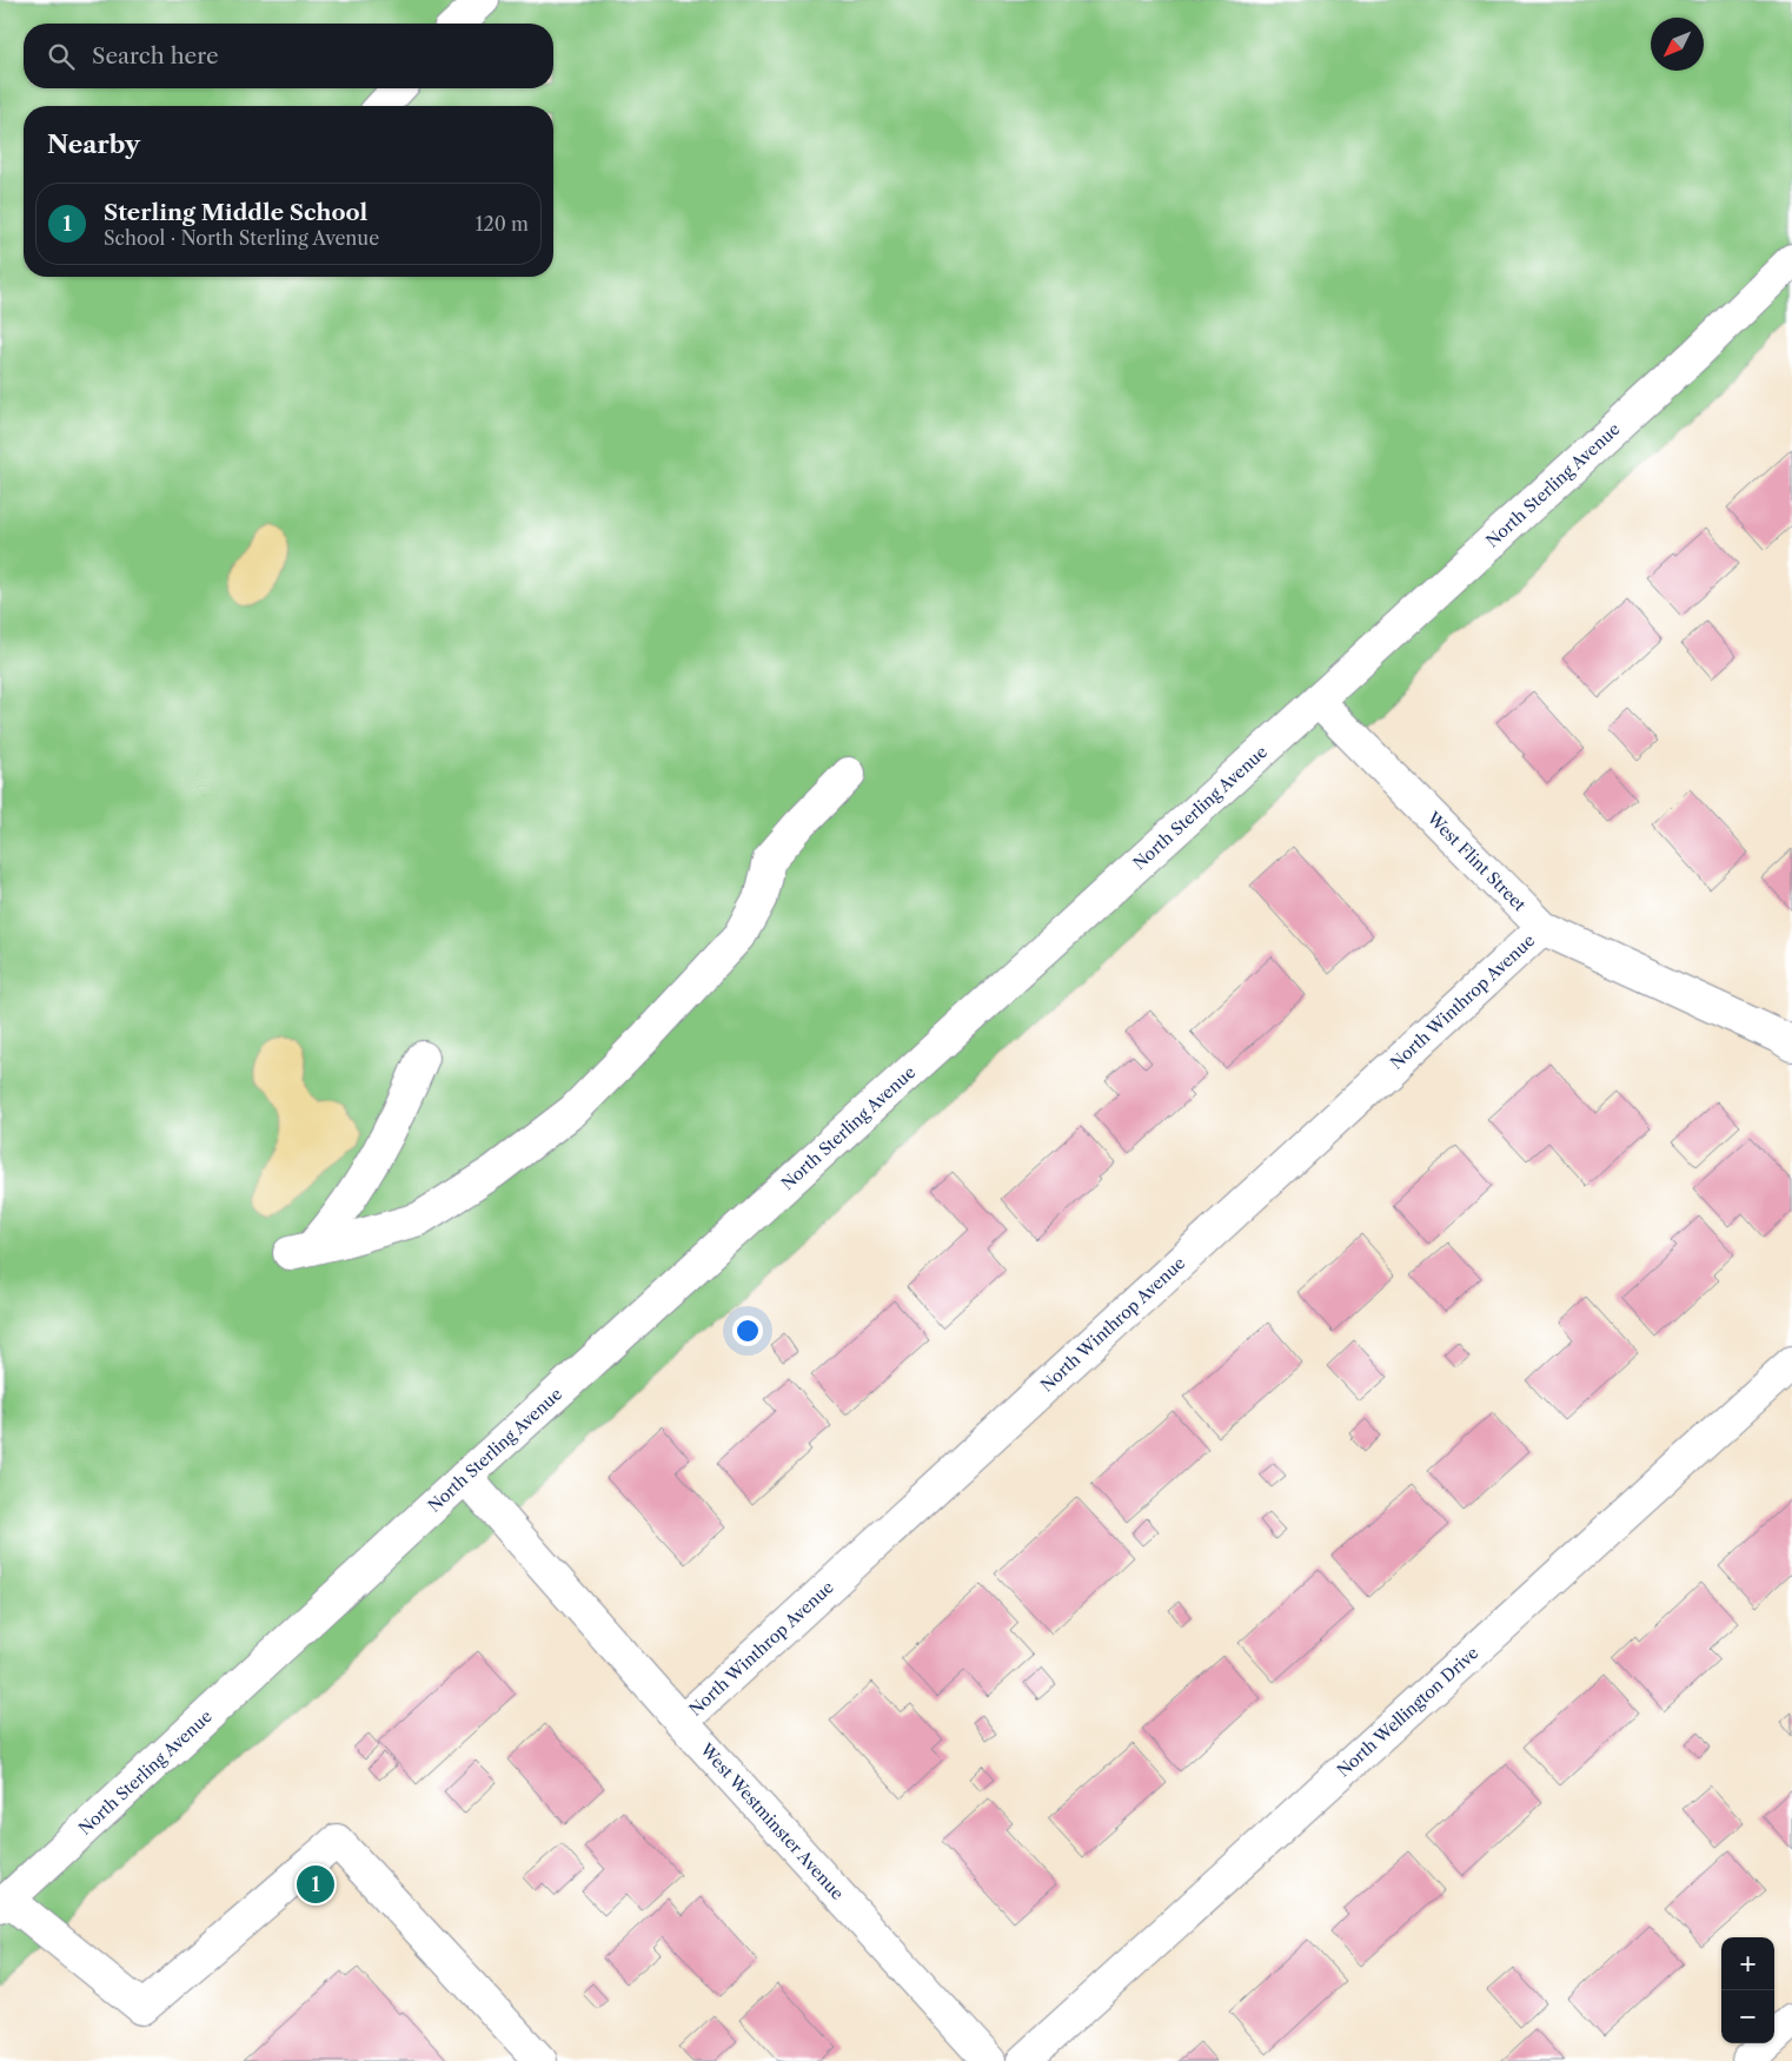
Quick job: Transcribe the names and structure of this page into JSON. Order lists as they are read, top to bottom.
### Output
{
  "streets": {
    "street": [
      "North Sterling Avenue",
      "West Flint Street",
      "North Winthrop Avenue",
      "North Wellington Drive",
      "West Westminster Avenue"
    ]
  },
  "crossings": [
    ["North Sterling Avenue", "West Flint Street"],
    ["North Sterling Avenue", "West Westminster Avenue"],
    ["West Flint Street", "North Winthrop Avenue"],
    ["North Winthrop Avenue", "West Westminster Avenue"]
  ],
  "north": "bottom left",
  "page": {
    "search": "Search here",
    "heading": "Nearby",
    "list": [
      {
        "mark": "1",
        "name": "Sterling Middle School",
        "note": "School · North Sterling Avenue",
        "value": "120 m"
      }
    ],
    "pins": "1",
    "map_buttons": ["+", "−"]
  }
}
